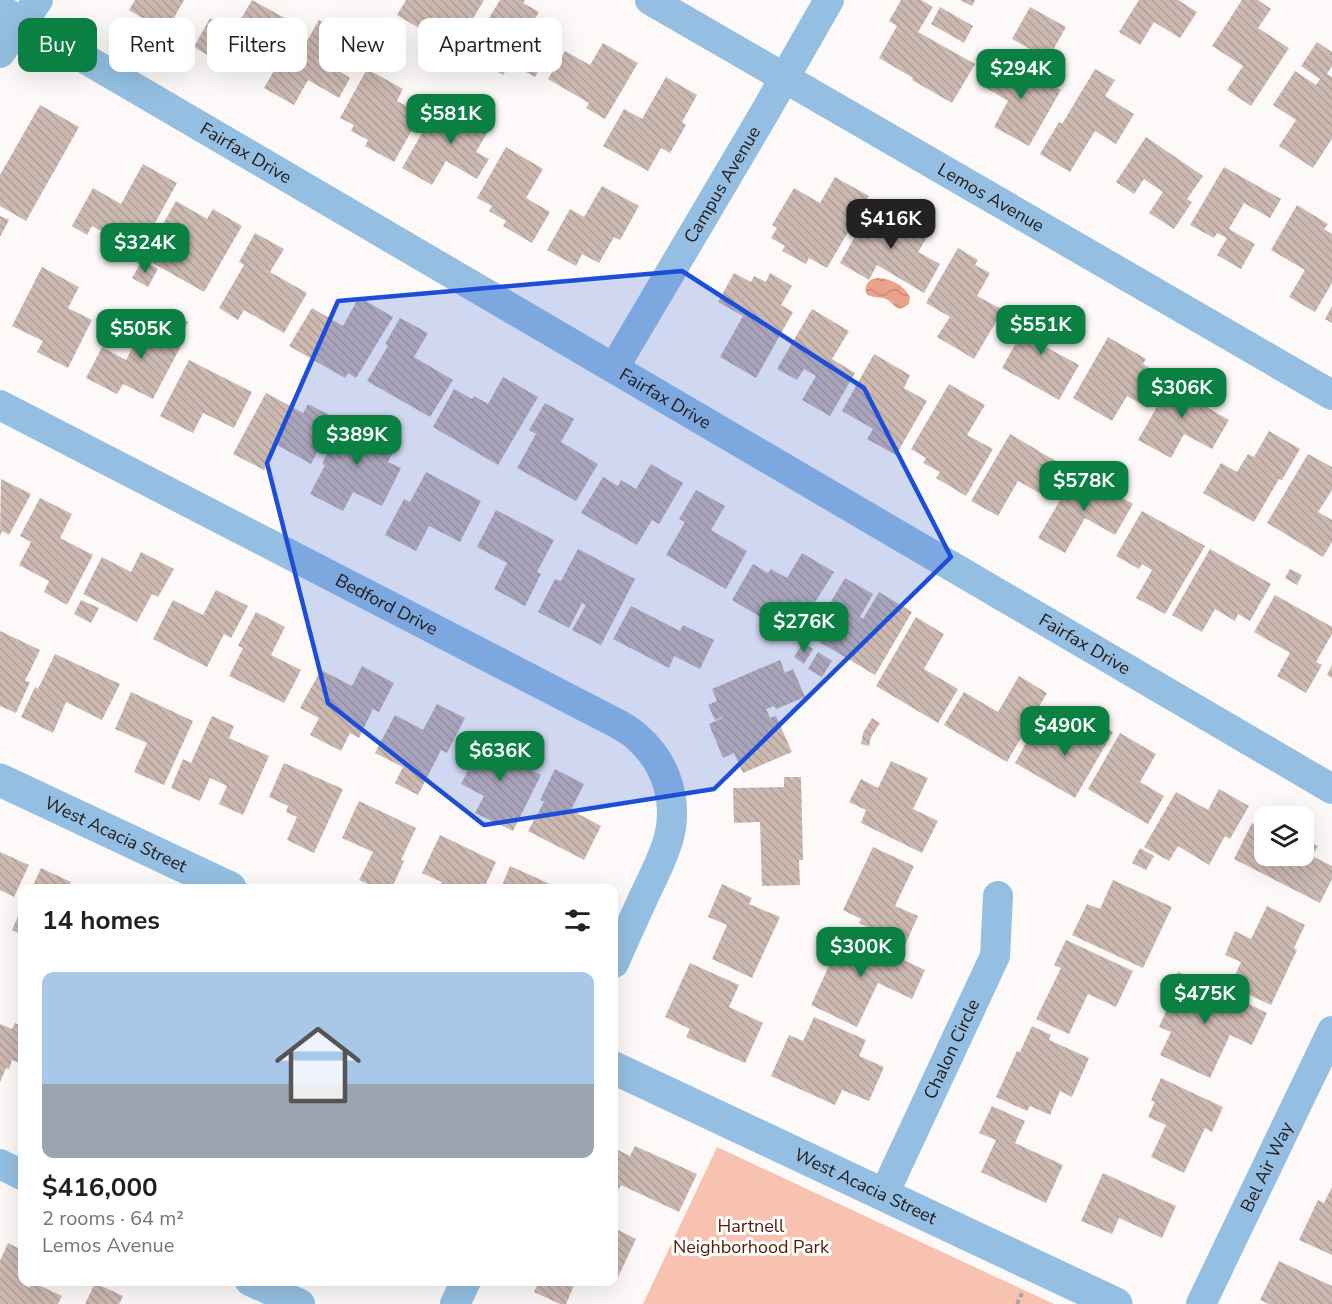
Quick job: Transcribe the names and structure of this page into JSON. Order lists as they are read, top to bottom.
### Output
{
  "streets": {
    "street": [
      "Fairfax Drive",
      "Campus Avenue",
      "Lemos Avenue",
      "Bedford Drive",
      "West Acacia Street",
      "Chalon Circle",
      "Bel Air Way"
    ]
  },
  "crossings": [
    ["Fairfax Drive", "Campus Avenue"],
    ["Campus Avenue", "Lemos Avenue"],
    ["West Acacia Street", "Chalon Circle"]
  ],
  "parks": ["Hartnell Neighborhood Park"],
  "page": {
    "chip": [
      "Buy",
      "Rent",
      "Filters",
      "New",
      "Apartment"
    ],
    "price": [
      "$294K",
      "$581K",
      "$416K",
      "$324K",
      "$551K",
      "$505K",
      "$306K",
      "$389K",
      "$578K",
      "$276K",
      "$490K",
      "$636K",
      "$300K",
      "$475K"
    ],
    "heading": "14 homes",
    "list": [
      {
        "name": "$416,000",
        "note": "2 rooms · 64 m² · Lemos Avenue"
      }
    ]
  }
}
